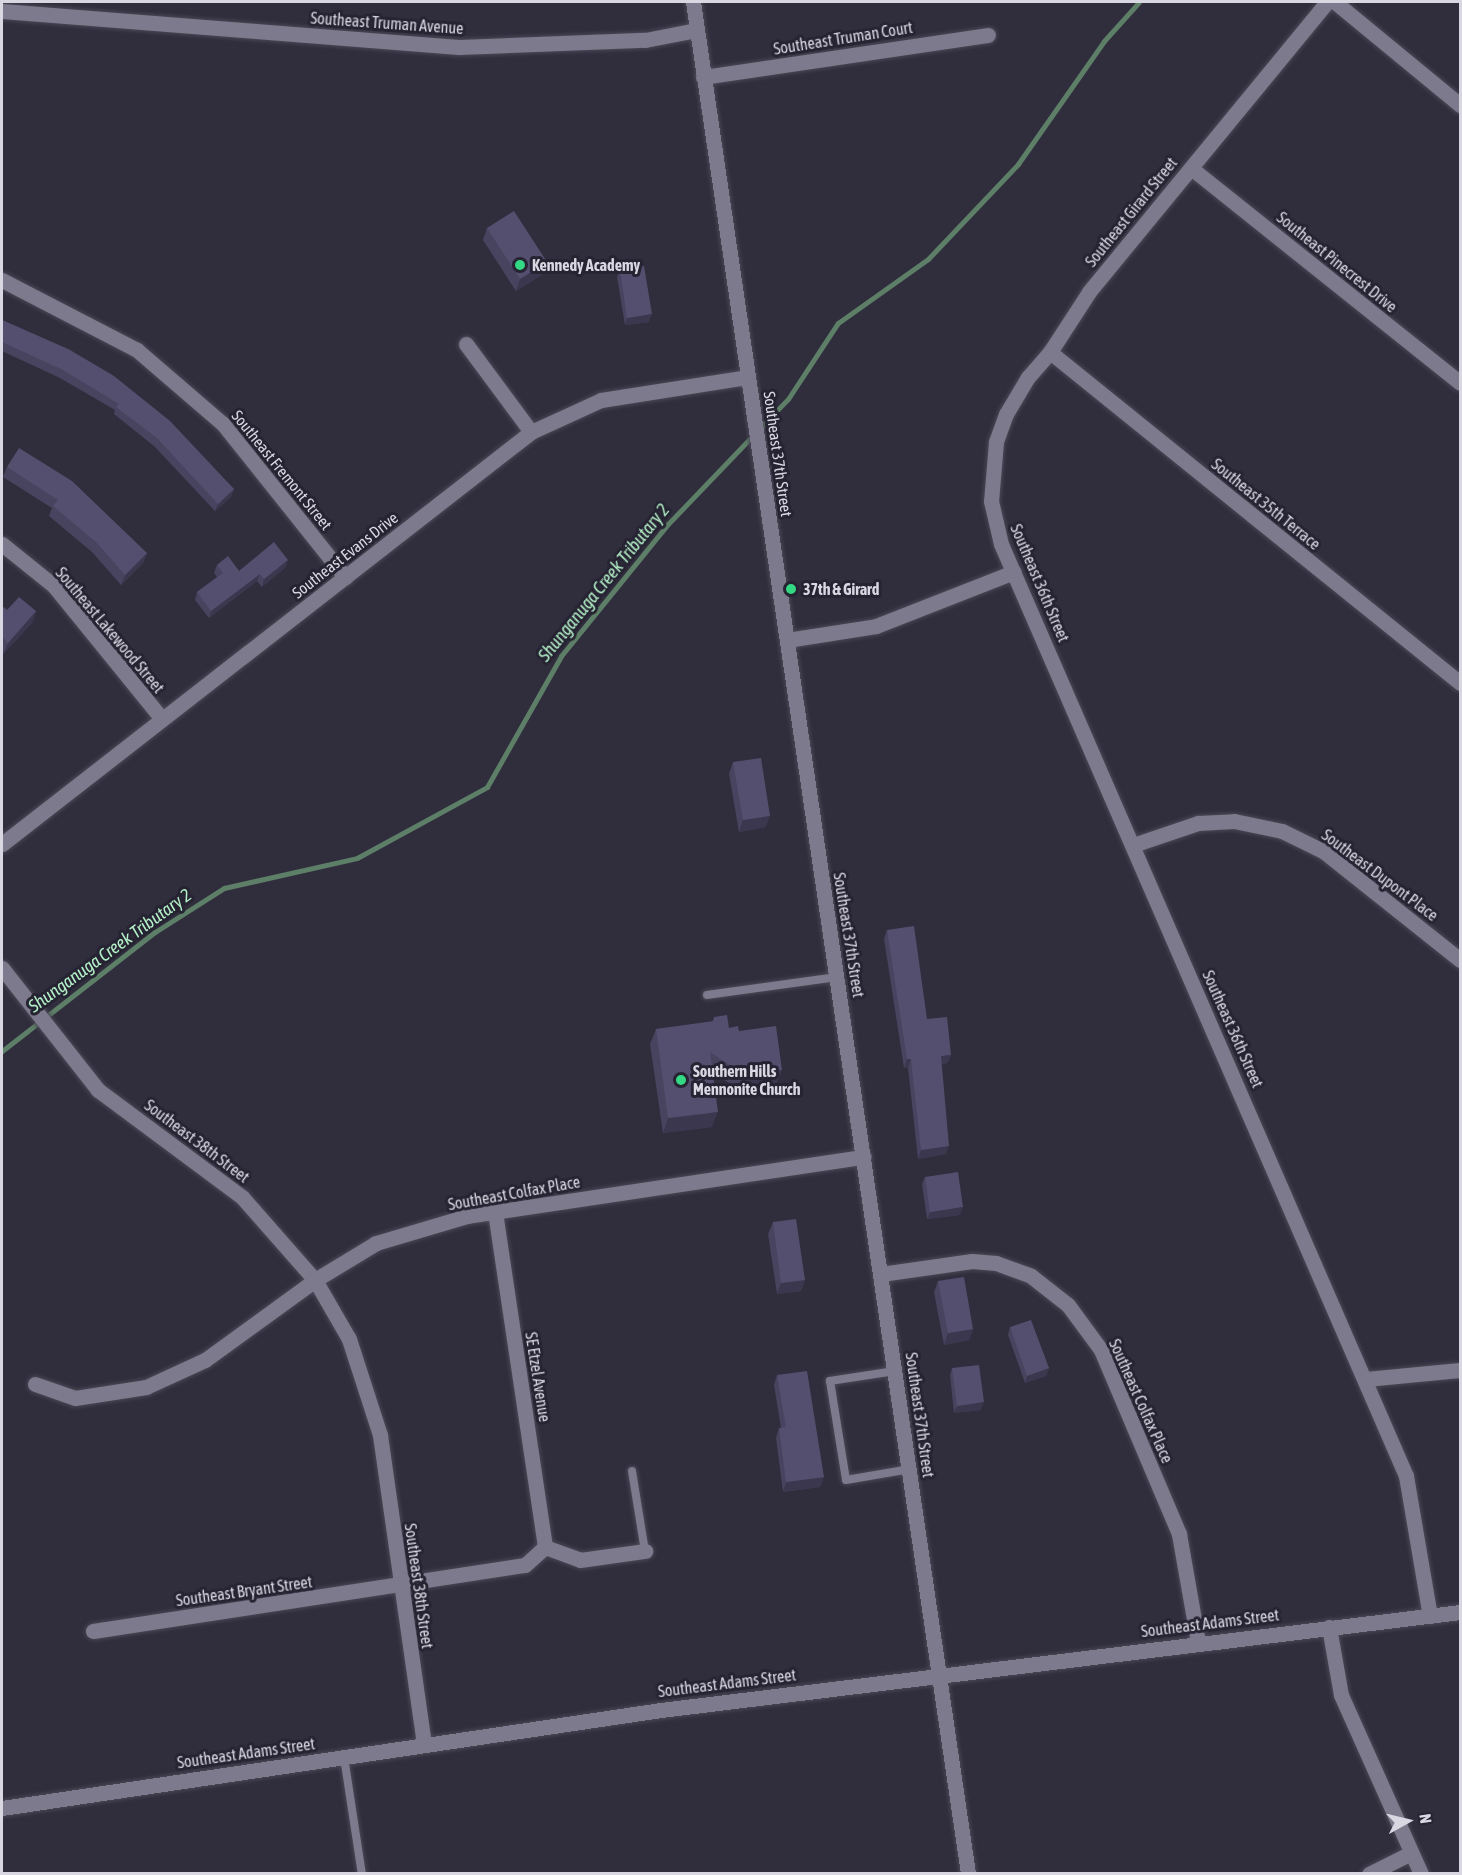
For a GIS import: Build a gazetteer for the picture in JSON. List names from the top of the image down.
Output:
{
  "streets": {
    "street": [
      "Southeast Truman Avenue",
      "Southeast Truman Court",
      "Southeast Girard Street",
      "Southeast Pinecrest Drive",
      "Southeast 37th Street",
      "Southeast Fremont Street",
      "Southeast 35th Terrace",
      "Southeast Evans Drive",
      "Southeast 36th Street",
      "Southeast Lakewood Street",
      "Southeast Dupont Place",
      "Southeast 38th Street",
      "Southeast Colfax Place",
      "SE Etzel Avenue",
      "Southeast Bryant Street",
      "Southeast Adams Street"
    ]
  },
  "crossings": [
    ["Southeast Truman Avenue", "Southeast 37th Street"],
    ["Southeast Truman Court", "Southeast 37th Street"],
    ["Southeast Girard Street", "Southeast Pinecrest Drive"],
    ["Southeast Girard Street", "Southeast 35th Terrace"],
    ["Southeast Girard Street", "Southeast 36th Street"],
    ["Southeast 37th Street", "Southeast Evans Drive"],
    ["Southeast 37th Street", "Southeast Colfax Place"],
    ["Southeast 37th Street", "Southeast Adams Street"],
    ["Southeast Fremont Street", "Southeast Evans Drive"],
    ["Southeast Evans Drive", "Southeast Lakewood Street"],
    ["Southeast 36th Street", "Southeast Dupont Place"],
    ["Southeast 36th Street", "Southeast Adams Street"],
    ["Southeast 38th Street", "Southeast Colfax Place"],
    ["Southeast 38th Street", "Southeast Bryant Street"],
    ["Southeast 38th Street", "Southeast Adams Street"],
    ["Southeast Colfax Place", "SE Etzel Avenue"],
    ["Southeast Colfax Place", "Southeast Adams Street"],
    ["SE Etzel Avenue", "Southeast Bryant Street"]
  ],
  "water": ["Shunganuga Creek Tributary 2"],
  "places": ["Kennedy Academy", "37th & Girard", "Southern Hills Mennonite Church"],
  "north": "right"
}
